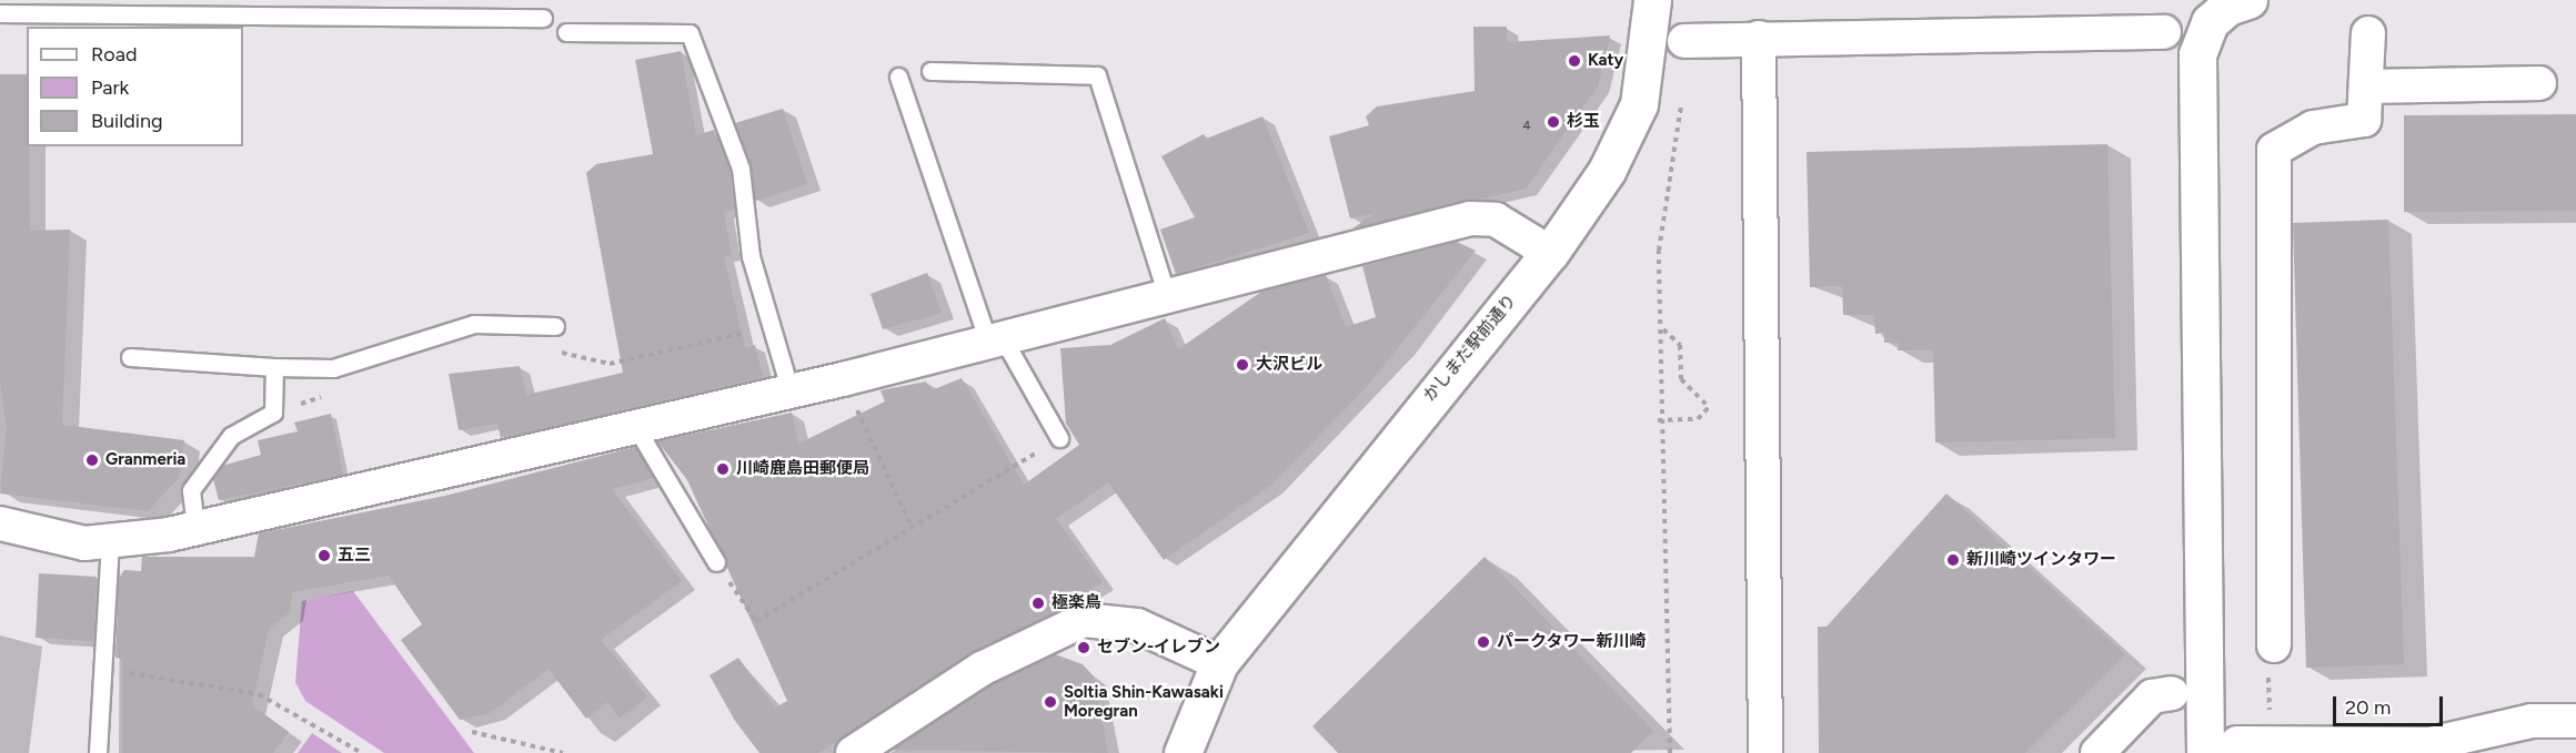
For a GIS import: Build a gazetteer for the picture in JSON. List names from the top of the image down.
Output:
{
  "streets": {
    "street": ["かしまだ駅前通り"]
  },
  "places": [
    "Katy",
    "杉玉",
    "大沢ビル",
    "Granmeria",
    "川崎鹿島田郵便局",
    "五三",
    "新川崎ツインタワー",
    "極楽鳥",
    "パークタワー新川崎",
    "セブン-イレブン",
    "Soltia Shin-Kawasaki Moregran"
  ],
  "house_numbers": ["4"],
  "legend": ["Road", "Park", "Building"],
  "scale_bar": "20 m"
}
